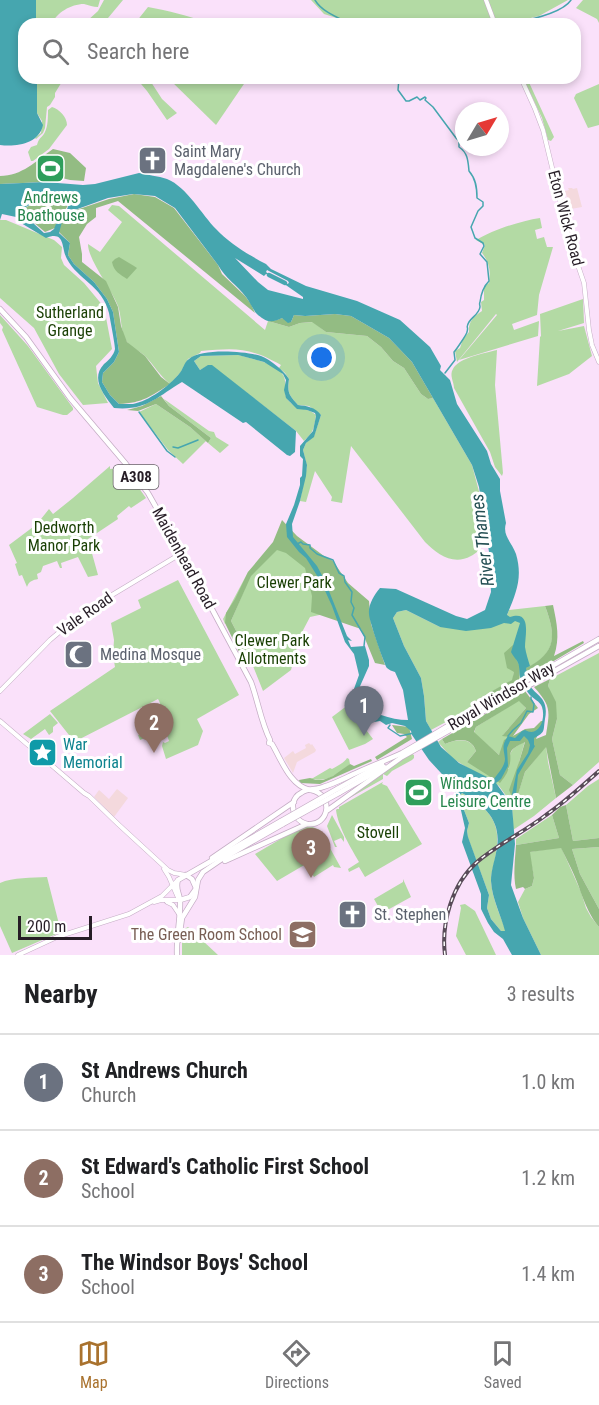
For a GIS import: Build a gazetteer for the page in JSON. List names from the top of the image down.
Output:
{
  "streets": {
    "main road": [
      "Eton Wick Road",
      "A308",
      "Maidenhead Road",
      "Vale Road",
      "Royal Windsor Way"
    ]
  },
  "crossings": [
    ["A308", "Maidenhead Road"],
    ["Maidenhead Road", "Vale Road"]
  ],
  "water": ["River Thames"],
  "parks": [
    "Sutherland Grange",
    "Dedworth Manor Park",
    "Clewer Park",
    "Clewer Park Allotments",
    "Stovell"
  ],
  "places": {
    "church": ["Saint Mary Magdalene's Church", "St. Stephen"],
    "sports": ["Andrews Boathouse", "Windsor Leisure Centre"],
    "mosque": ["Medina Mosque"],
    "place": ["War Memorial"],
    "school or university": ["The Green Room School"]
  },
  "scale_bar": "200 m",
  "north": "top right",
  "page": {
    "search": "Search here",
    "pins": ["1", "2", "3"],
    "scale": "200 m",
    "heading": ["Nearby", "3 results"],
    "list": [
      {
        "mark": "1",
        "name": "St Andrews Church",
        "note": "Church",
        "value": "1.0 km"
      },
      {
        "mark": "2",
        "name": "St Edward's Catholic First School",
        "note": "School",
        "value": "1.2 km"
      },
      {
        "mark": "3",
        "name": "The Windsor Boys' School",
        "note": "School",
        "value": "1.4 km"
      }
    ],
    "nav": ["Map", "Directions", "Saved"]
  }
}
